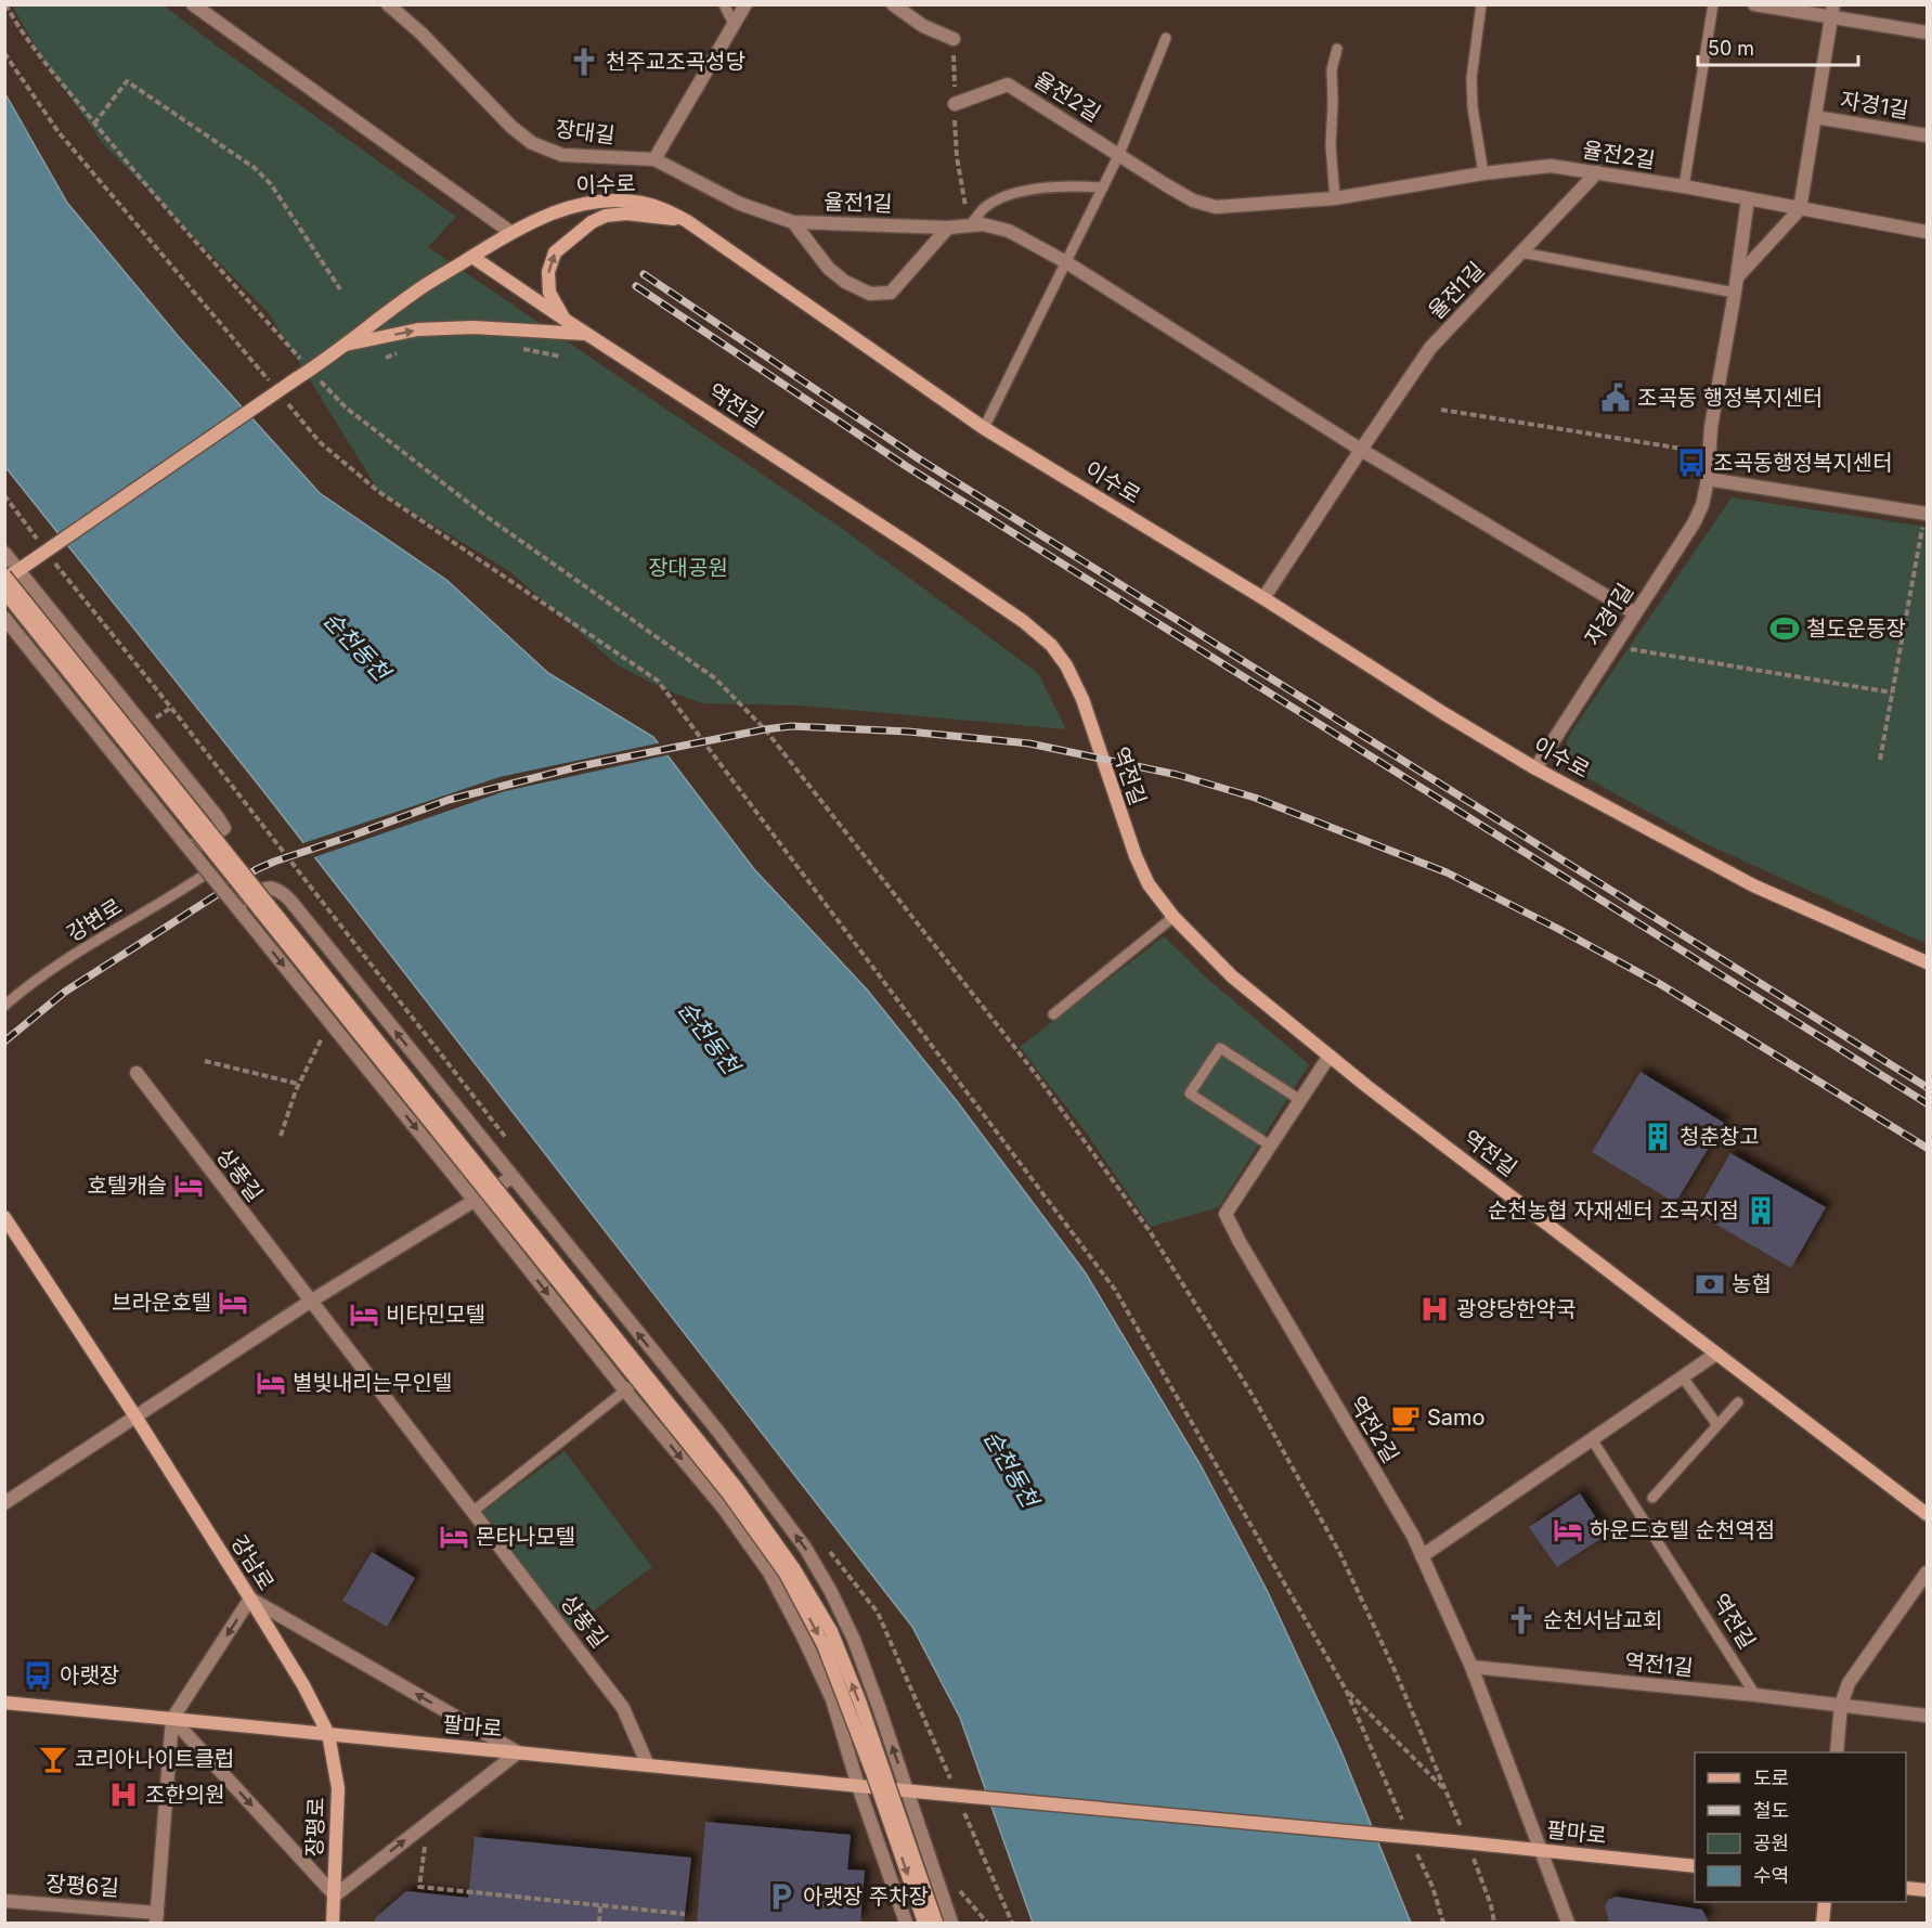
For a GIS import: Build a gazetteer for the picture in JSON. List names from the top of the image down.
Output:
{
  "streets": {
    "main road": [
      "이수로",
      "역전길",
      "강남로",
      "팔마로",
      "장평로"
    ],
    "street": [
      "율전2길",
      "자경1길",
      "장대길",
      "율전1길",
      "상풍길",
      "역전2길",
      "역전1길",
      "장평6길"
    ],
    "lane": ["강변로"]
  },
  "crossings": [
    ["율전2길", "자경1길"],
    ["율전2길", "율전1길"],
    ["자경1길", "이수로"],
    ["자경1길", "율전1길"],
    ["장대길", "율전1길"],
    ["이수로", "역전길"],
    ["역전길", "역전2길"],
    ["역전길", "역전1길"],
    ["상풍길", "팔마로"],
    ["역전2길", "역전1길"],
    ["역전2길", "팔마로"],
    ["강남로", "팔마로"],
    ["강남로", "장평로"],
    ["팔마로", "장평로"]
  ],
  "water": ["순천동천"],
  "parks": ["장대공원"],
  "places": {
    "church": ["천주교조곡성당", "순천서남교회"],
    "public building": ["조곡동 행정복지센터"],
    "bus stop": ["조곡동행정복지센터", "아랫장"],
    "sports": ["철도운동장"],
    "building": ["청춘창고", "순천농협 자재센터 조곡지점"],
    "hotel": [
      "호텔캐슬",
      "브라운호텔",
      "비타민모텔",
      "별빛내리는무인텔",
      "하운드호텔 순천역점",
      "몬타나모텔"
    ],
    "bank": ["농협"],
    "hospital": ["광양당한약국", "조한의원"],
    "cafe": ["Samo"],
    "bar": ["코리아나이트클럽"],
    "parking": ["아랫장 주차장"]
  },
  "legend": [
    "도로",
    "철도",
    "공원",
    "수역"
  ],
  "scale_bar": "50 m"
}
